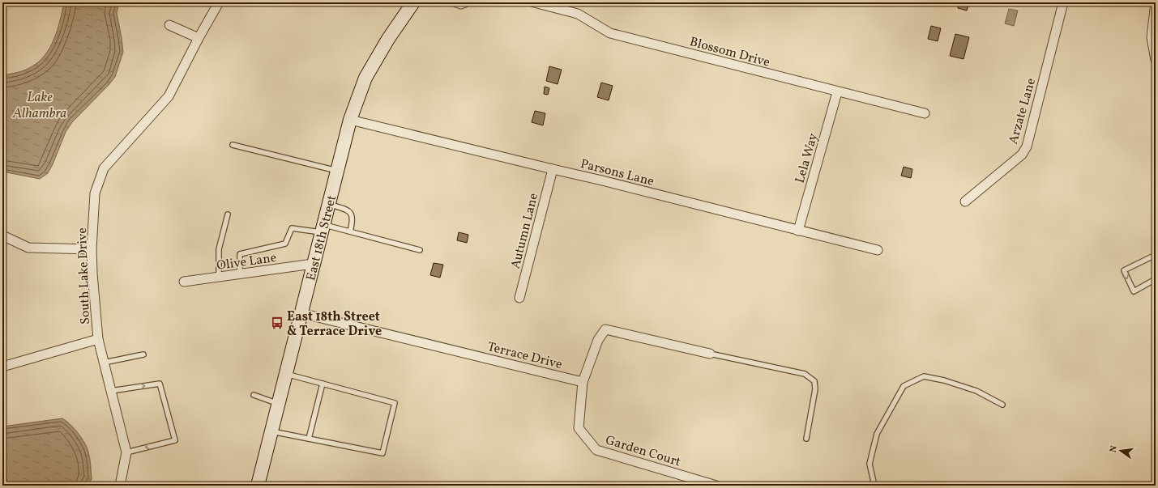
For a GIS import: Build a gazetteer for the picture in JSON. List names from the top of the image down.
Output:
{
  "streets": {
    "main road": ["East 18th Street"],
    "street": [
      "Blossom Drive",
      "Arzate Lane",
      "Lela Way",
      "Parsons Lane",
      "Autumn Lane",
      "Olive Lane",
      "South Lake Drive",
      "Terrace Drive",
      "Garden Court"
    ]
  },
  "crossings": [
    ["Blossom Drive", "Lela Way"],
    ["Lela Way", "Parsons Lane"],
    ["Parsons Lane", "Autumn Lane"],
    ["Parsons Lane", "East 18th Street"],
    ["East 18th Street", "Olive Lane"],
    ["East 18th Street", "Terrace Drive"],
    ["Terrace Drive", "Garden Court"]
  ],
  "water": ["Lake Alhambra"],
  "places": {
    "bus stop": ["East 18th Street & Terrace Drive"]
  },
  "north": "left"
}
